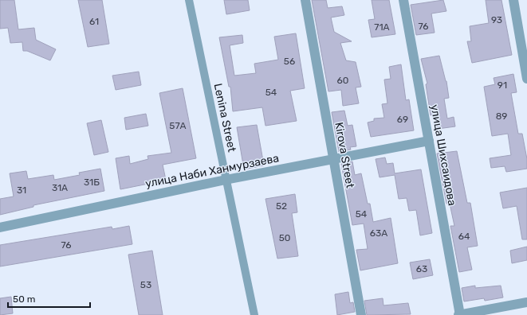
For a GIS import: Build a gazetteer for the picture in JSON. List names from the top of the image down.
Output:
{
  "streets": {
    "street": [
      "Lenina Street",
      "Kirova Street",
      "улица Шихсаидова",
      "улица Наби Ханмурзаева"
    ]
  },
  "crossings": [
    ["Lenina Street", "улица Наби Ханмурзаева"],
    ["Kirova Street", "улица Наби Ханмурзаева"],
    ["улица Шихсаидова", "улица Наби Ханмурзаева"]
  ],
  "house_numbers": [
    "93",
    "61",
    "76",
    "71А",
    "56",
    "60",
    "91",
    "54",
    "89",
    "69",
    "57А",
    "31Б",
    "31А",
    "31",
    "52",
    "54",
    "63А",
    "64",
    "50",
    "76",
    "63",
    "53"
  ],
  "scale_bar": "50 m"
}
